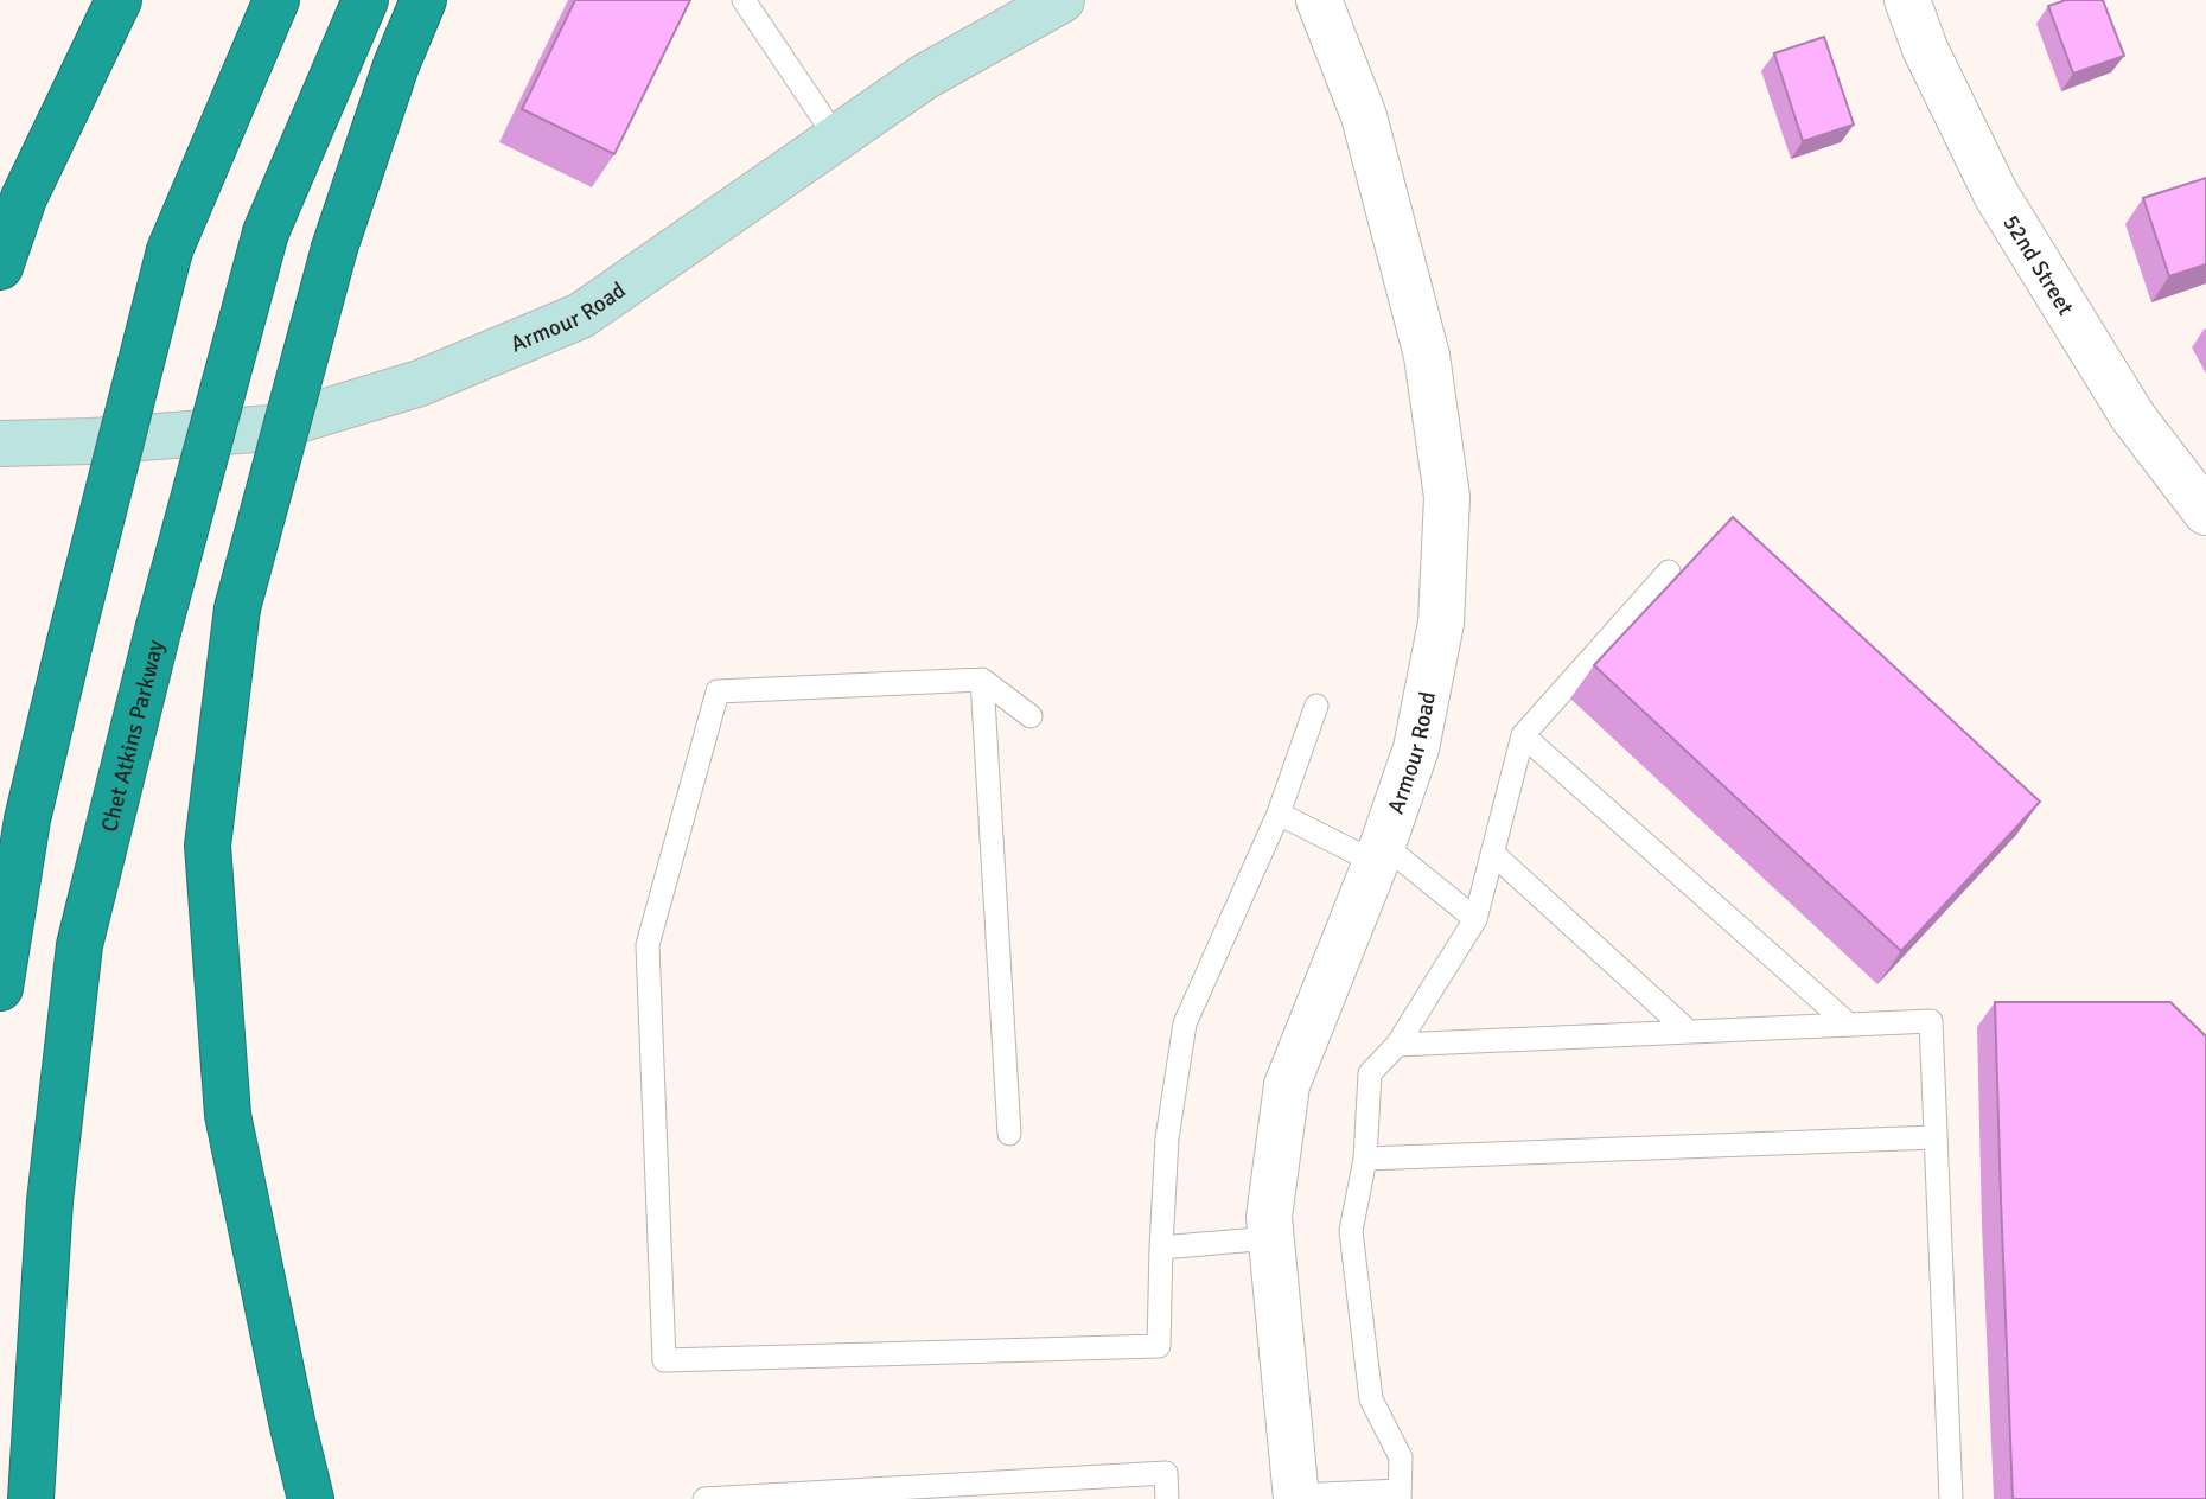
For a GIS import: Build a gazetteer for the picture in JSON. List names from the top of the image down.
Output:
{
  "streets": {
    "highway": ["Chet Atkins Parkway"],
    "street": ["52nd Street", "Armour Road"]
  }
}
